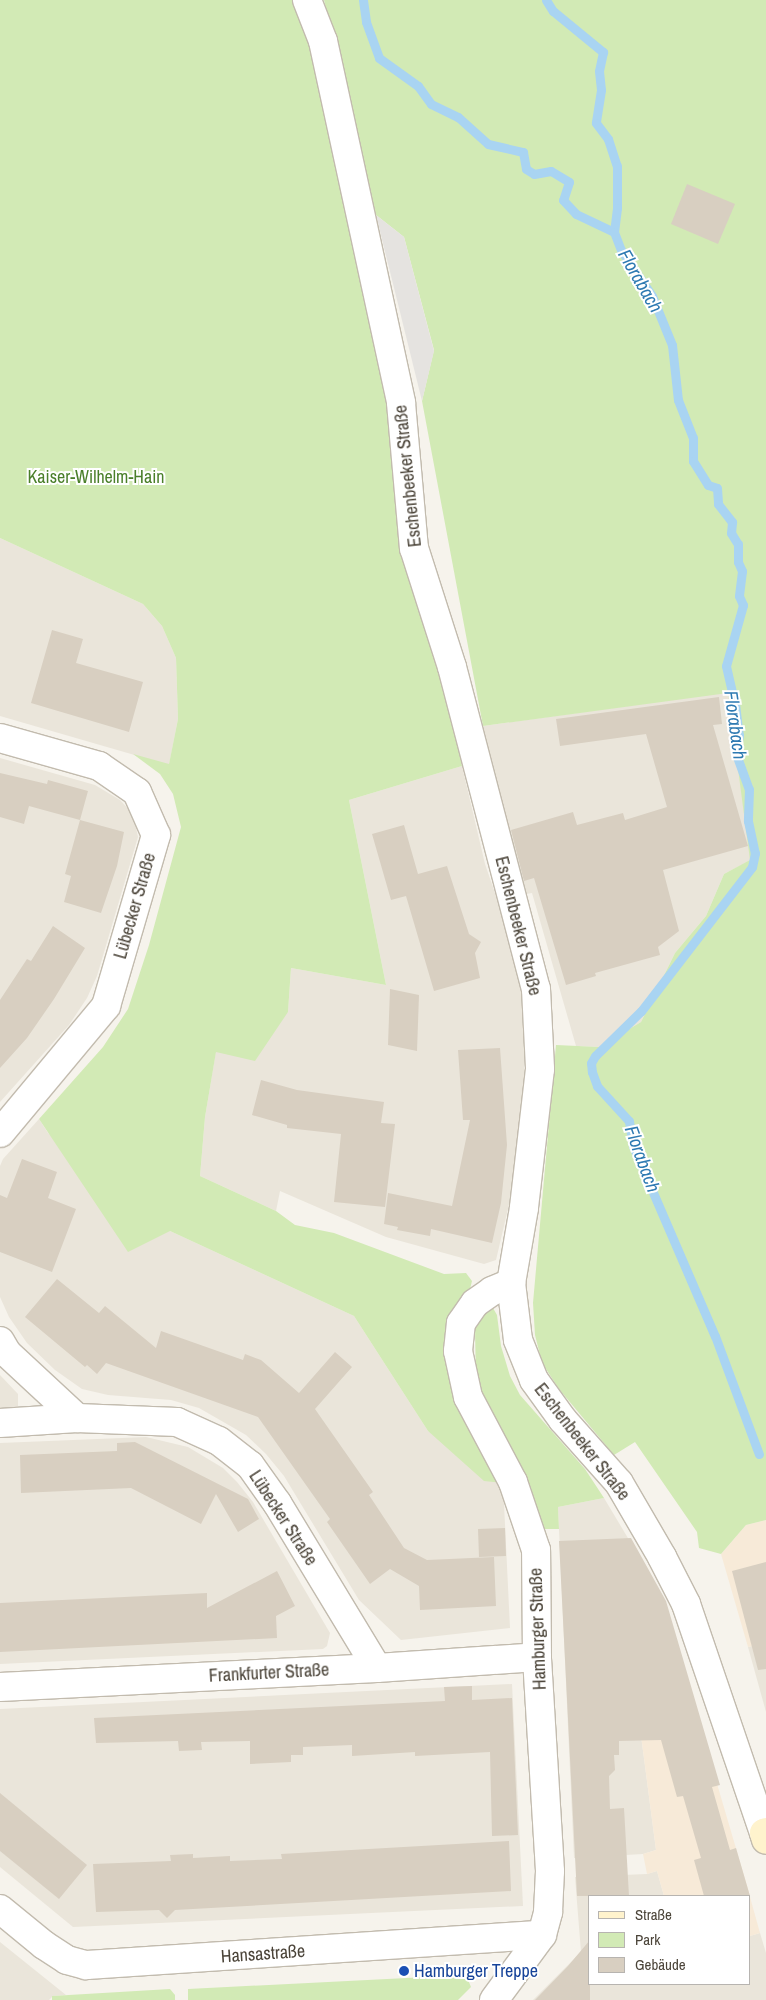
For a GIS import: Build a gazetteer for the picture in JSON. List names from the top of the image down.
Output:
{
  "streets": {
    "street": [
      "Eschenbeeker Straße",
      "Lübecker Straße",
      "Hamburger Straße",
      "Frankfurter Straße",
      "Hansastraße"
    ]
  },
  "crossings": [
    ["Eschenbeeker Straße", "Hamburger Straße"],
    ["Lübecker Straße", "Frankfurter Straße"],
    ["Hamburger Straße", "Frankfurter Straße"],
    ["Hamburger Straße", "Hansastraße"]
  ],
  "water": ["Florabach"],
  "parks": ["Kaiser-Wilhelm-Hain"],
  "places": ["Hamburger Treppe"],
  "legend": ["Straße", "Park", "Gebäude"]
}
